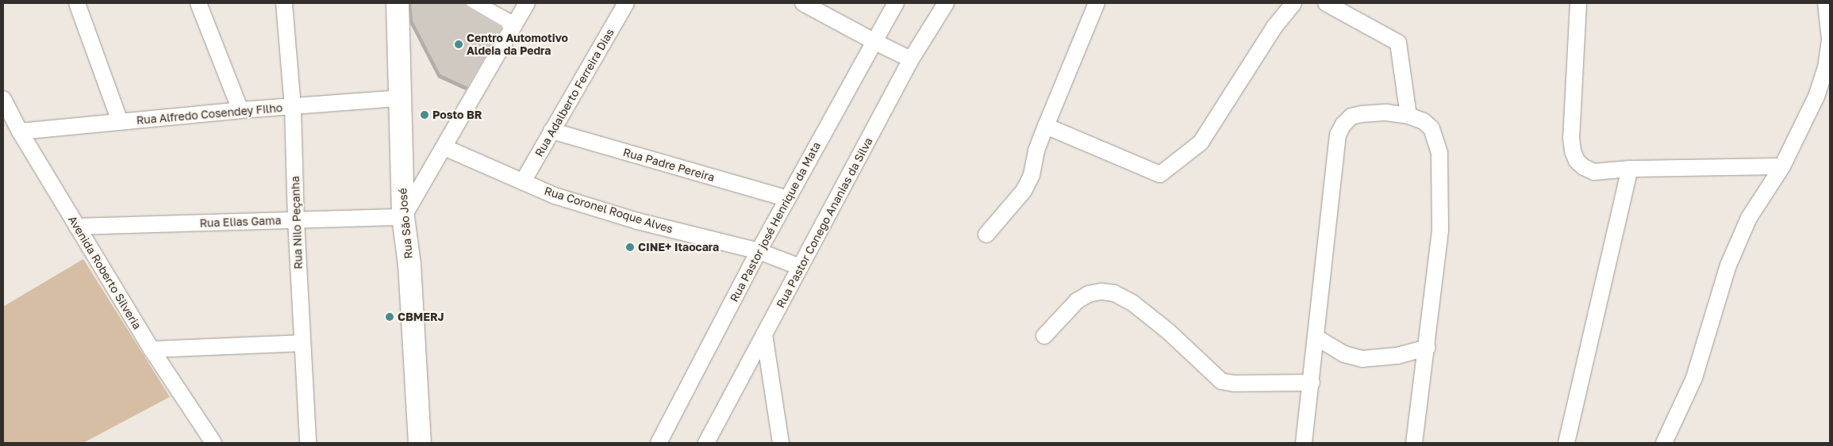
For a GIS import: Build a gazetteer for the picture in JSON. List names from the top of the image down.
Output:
{
  "streets": {
    "main road": ["Rua São José"],
    "street": [
      "Rua Adalberto Ferreira Dias",
      "Rua Alfredo Cosendey Filho",
      "Rua Padre Pereira",
      "Rua Coronel Roque Alves",
      "Rua Elias Gama",
      "Rua Pastor josé Henrique da Mata",
      "Rua Nilo Peçanha",
      "Rua Pastor Conego Ananias da Silva",
      "Avenida Roberto Silveria"
    ]
  },
  "crossings": [
    ["Rua Adalberto Ferreira Dias", "Rua Padre Pereira"],
    ["Rua Adalberto Ferreira Dias", "Rua Coronel Roque Alves"],
    ["Rua Alfredo Cosendey Filho", "Rua Nilo Peçanha"],
    ["Rua Alfredo Cosendey Filho", "Rua São José"],
    ["Rua Alfredo Cosendey Filho", "Avenida Roberto Silveria"],
    ["Rua Padre Pereira", "Rua Pastor josé Henrique da Mata"],
    ["Rua Coronel Roque Alves", "Rua Pastor josé Henrique da Mata"],
    ["Rua Coronel Roque Alves", "Rua Pastor Conego Ananias da Silva"],
    ["Rua Elias Gama", "Rua Nilo Peçanha"],
    ["Rua Elias Gama", "Rua São José"],
    ["Rua Elias Gama", "Avenida Roberto Silveria"]
  ],
  "places": [
    "Centro Automotivo Aldeia da Pedra",
    "Posto BR",
    "CINE+ Itaocara",
    "CBMERJ"
  ]
}
